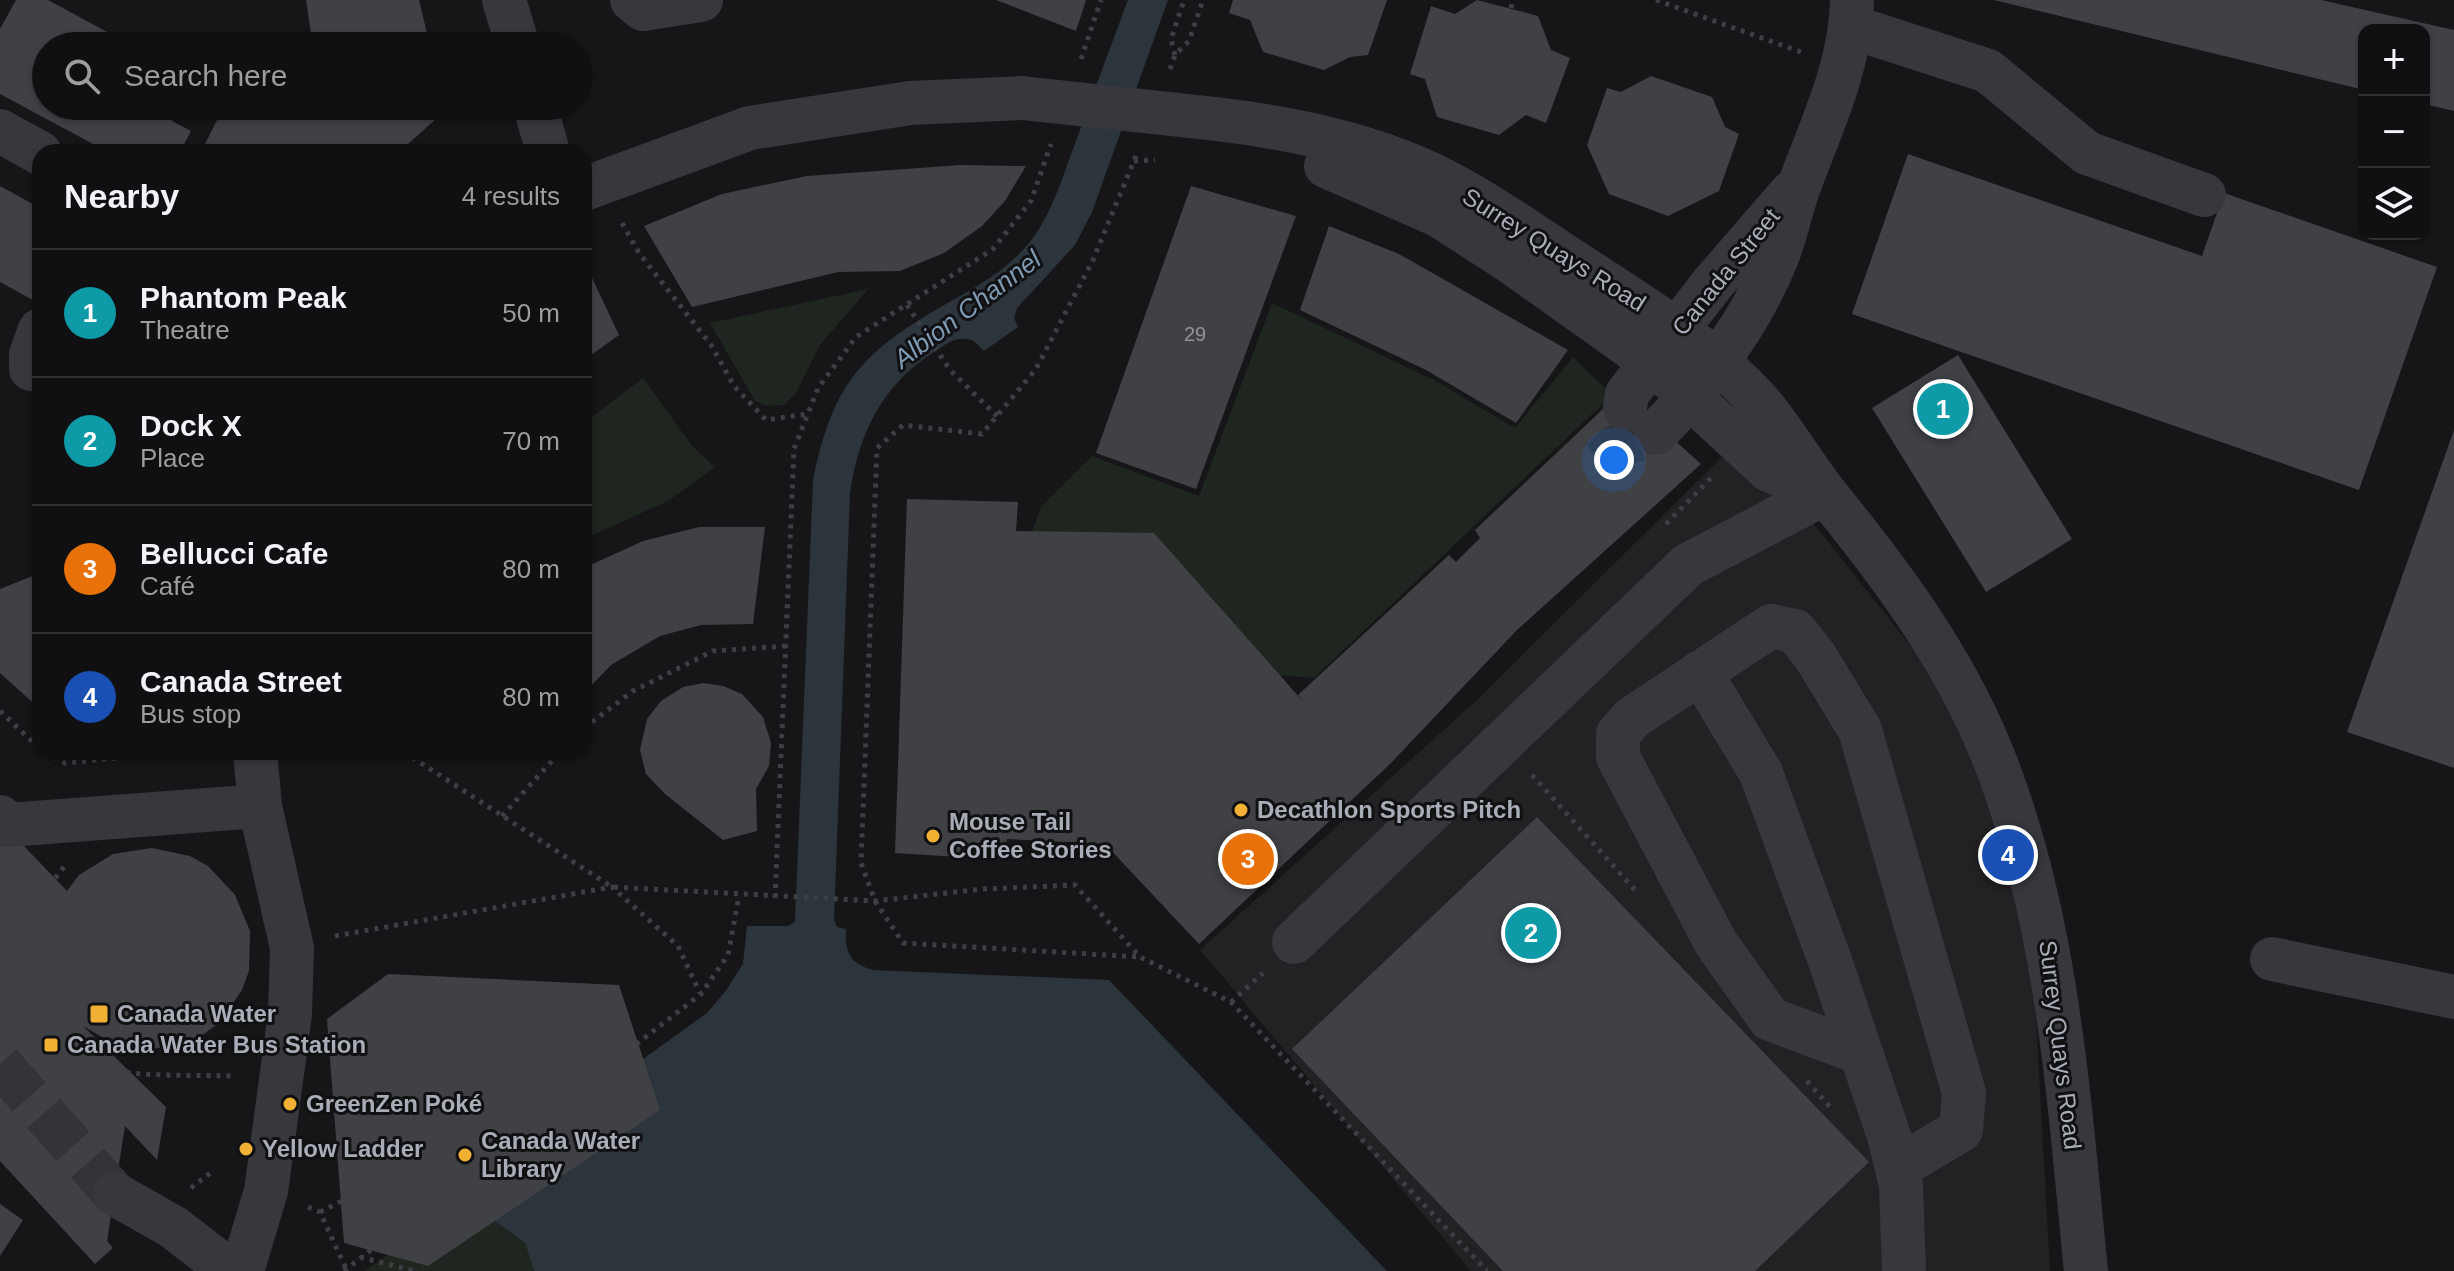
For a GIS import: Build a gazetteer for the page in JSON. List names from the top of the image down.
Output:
{
  "streets": {
    "street": ["Surrey Quays Road", "Canada Street"]
  },
  "crossings": [
    ["Surrey Quays Road", "Canada Street"]
  ],
  "water": ["Albion Channel"],
  "places": {
    "other": [
      "Decathlon Sports Pitch",
      "Mouse Tail Coffee Stories",
      "GreenZen Poké",
      "Yellow Ladder",
      "Canada Water Library"
    ],
    "transit": ["Canada Water", "Canada Water Bus Station"]
  },
  "house_numbers": ["29"],
  "page": {
    "map_buttons": ["+", "−"],
    "search": "Search here",
    "heading": ["Nearby", "4 results"],
    "list": [
      {
        "mark": "1",
        "name": "Phantom Peak",
        "note": "Theatre",
        "value": "50 m"
      },
      {
        "mark": "2",
        "name": "Dock X",
        "note": "Place",
        "value": "70 m"
      },
      {
        "mark": "3",
        "name": "Bellucci Cafe",
        "note": "Café",
        "value": "80 m"
      },
      {
        "mark": "4",
        "name": "Canada Street",
        "note": "Bus stop",
        "value": "80 m"
      }
    ],
    "pins": [
      "1",
      "4",
      "3",
      "2"
    ]
  }
}
